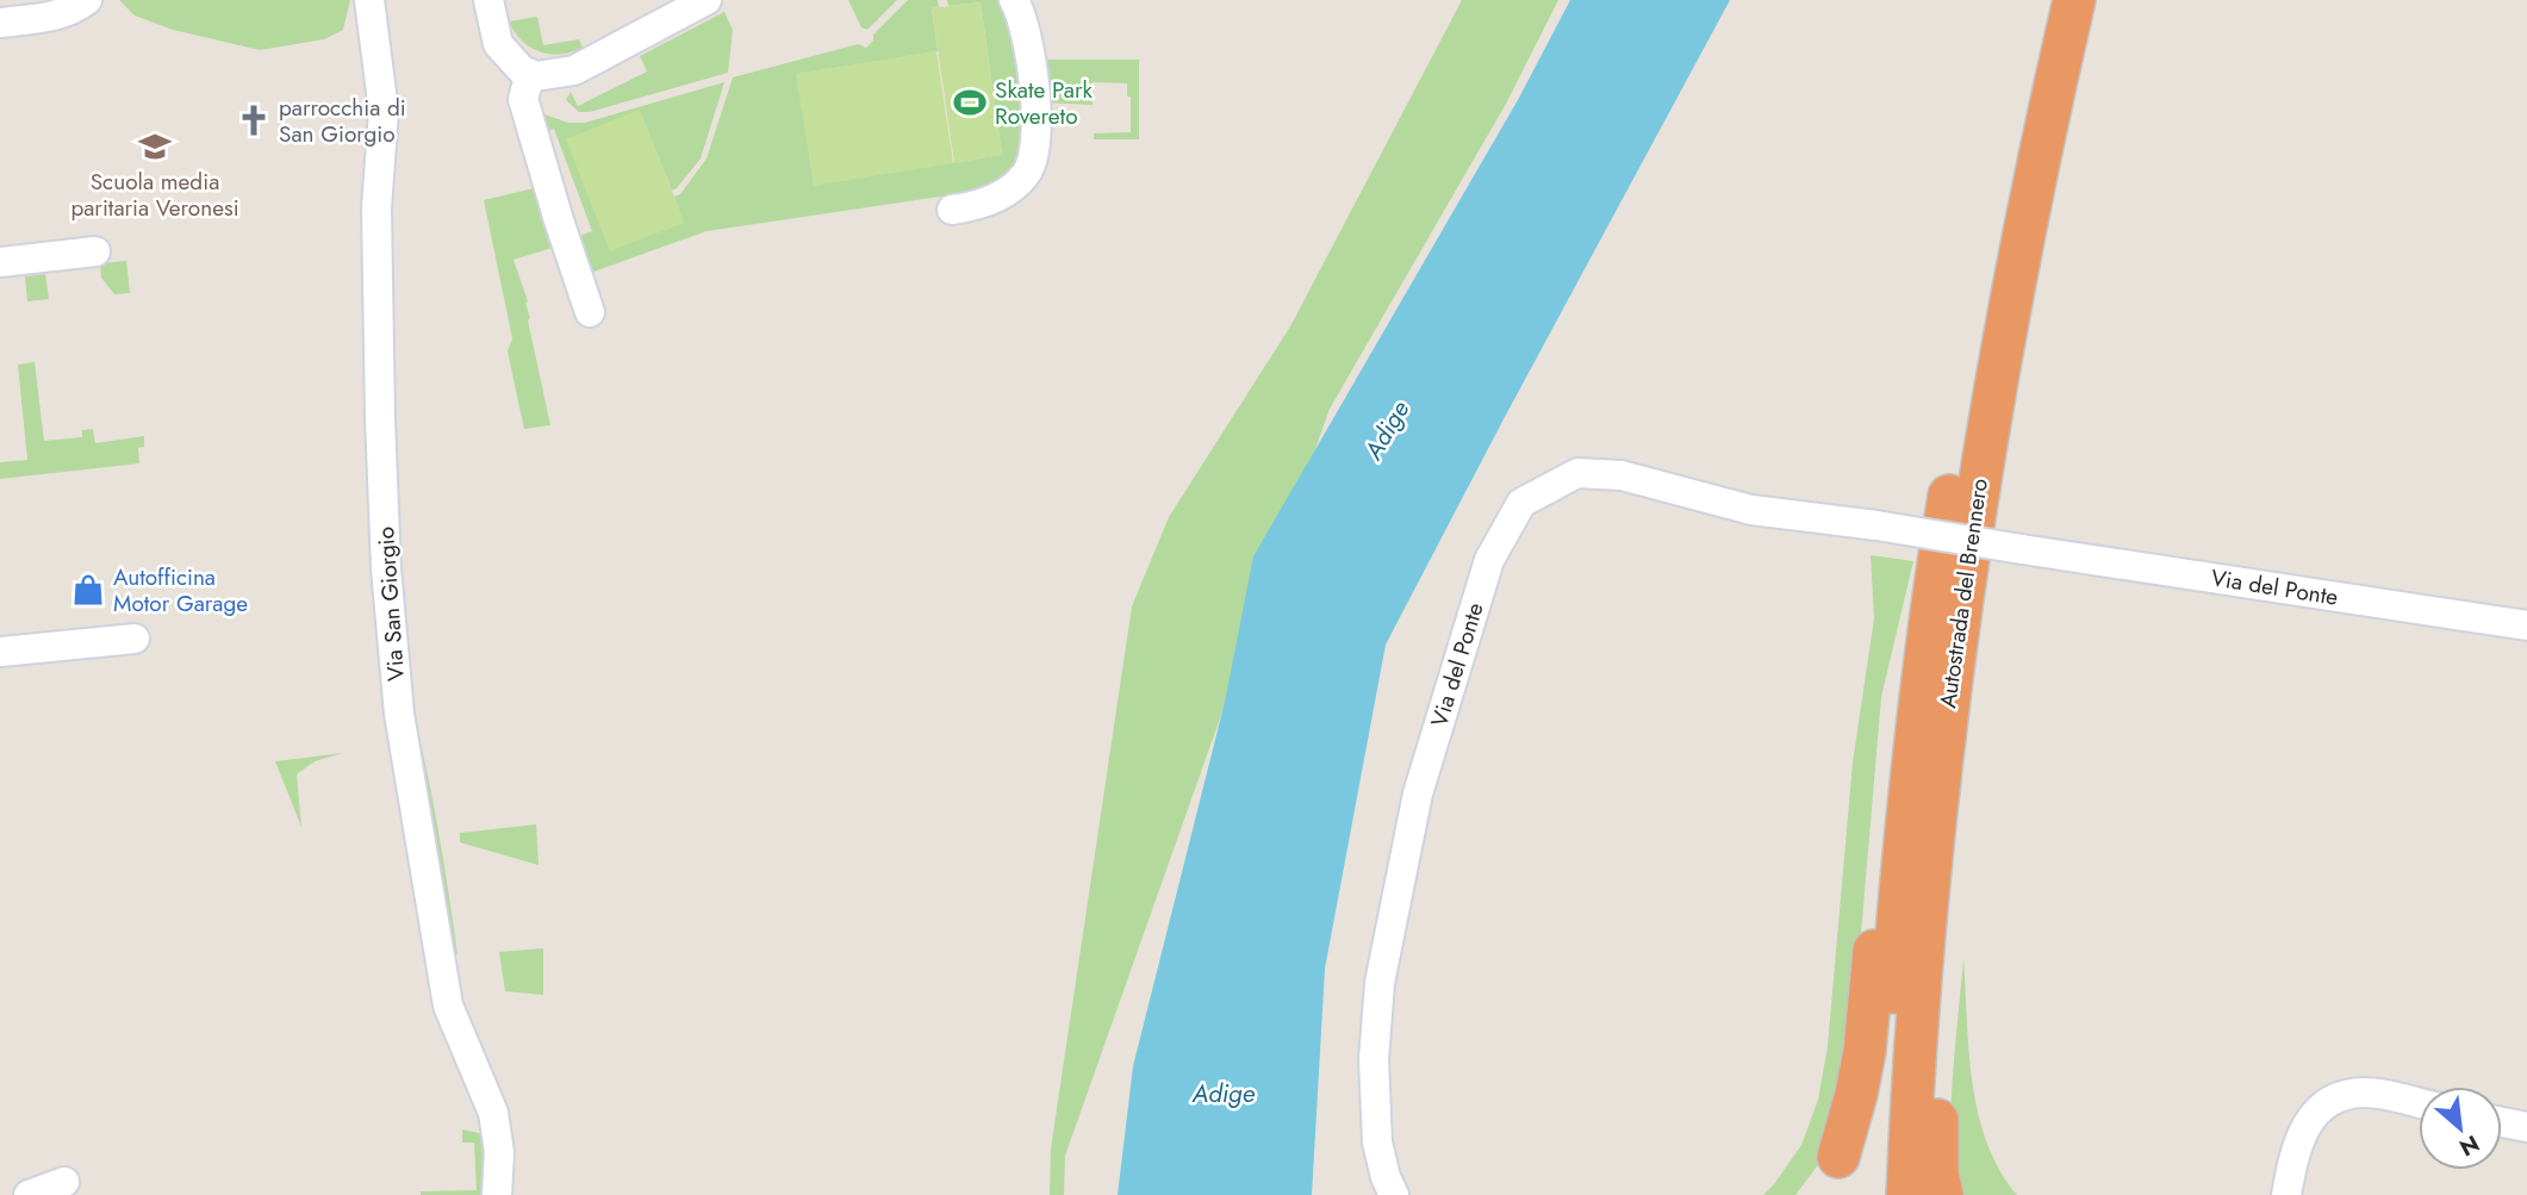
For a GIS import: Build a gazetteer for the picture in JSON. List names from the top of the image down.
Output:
{
  "streets": {
    "highway": ["Autostrada del Brennero"],
    "street": ["Via del Ponte", "Via San Giorgio"]
  },
  "water": ["Adige"],
  "places": {
    "sports": ["Skate Park Rovereto"],
    "church": ["parrocchia di San Giorgio"],
    "school or university": ["Scuola media paritaria Veronesi"],
    "shop": ["Autofficina Motor Garage"]
  },
  "north": "bottom right"
}
